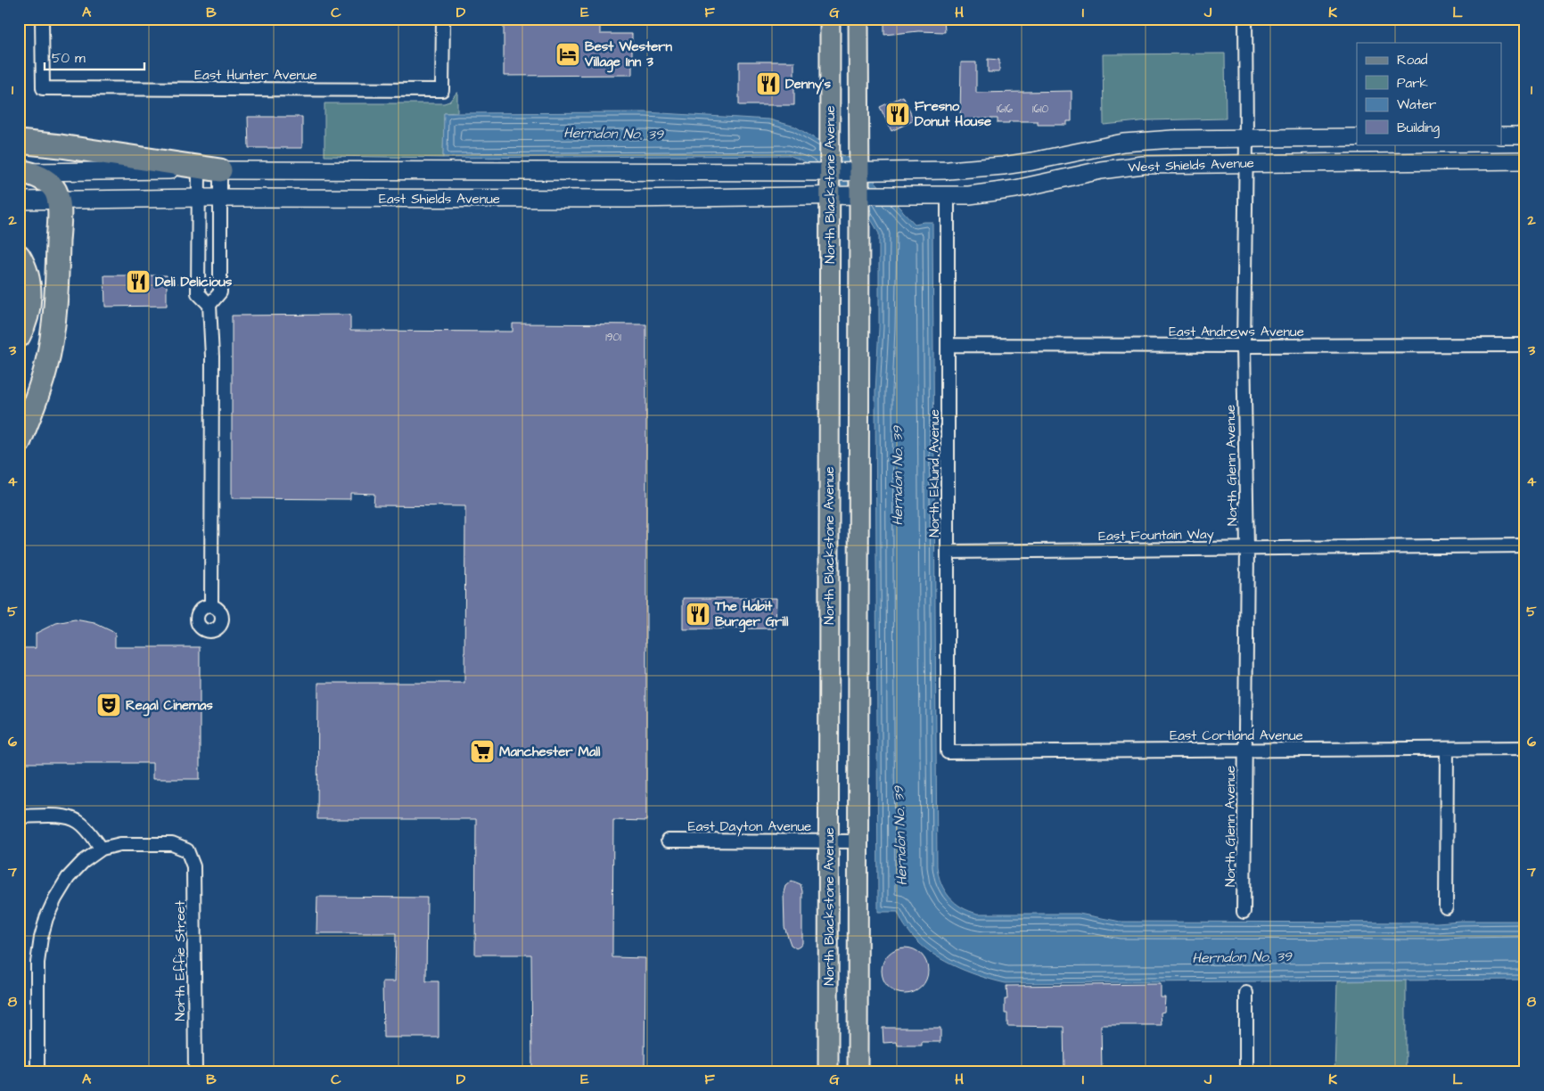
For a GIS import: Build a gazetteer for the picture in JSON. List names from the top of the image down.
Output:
{
  "streets": {
    "main road": ["West Shields Avenue", "North Blackstone Avenue", "East Shields Avenue"],
    "street": [
      "East Hunter Avenue",
      "East Andrews Avenue",
      "North Glenn Avenue",
      "North Eklund Avenue",
      "East Fountain Way",
      "East Cortland Avenue",
      "East Dayton Avenue",
      "North Effie Street"
    ]
  },
  "crossings": [
    ["West Shields Avenue", "East Shields Avenue"],
    ["West Shields Avenue", "North Glenn Avenue"],
    ["West Shields Avenue", "North Eklund Avenue"],
    ["North Blackstone Avenue", "East Shields Avenue"],
    ["North Blackstone Avenue", "East Dayton Avenue"],
    ["East Andrews Avenue", "North Glenn Avenue"],
    ["East Andrews Avenue", "North Eklund Avenue"],
    ["North Glenn Avenue", "East Fountain Way"],
    ["North Glenn Avenue", "East Cortland Avenue"],
    ["North Eklund Avenue", "East Fountain Way"],
    ["North Eklund Avenue", "East Cortland Avenue"]
  ],
  "water": ["Herndon No. 39"],
  "places": {
    "hotel": ["Best Western Village Inn 3"],
    "restaurant": [
      "Denny's",
      "Fresno Donut House",
      "Deli Delicious",
      "The Habit Burger Grill"
    ],
    "theatre": ["Regal Cinemas"],
    "supermarket": ["Manchester Mall"]
  },
  "house_numbers": ["1616", "1610", "1901"],
  "legend": [
    "Road",
    "Park",
    "Water",
    "Building"
  ],
  "scale_bar": "50 m",
  "grid": {
    "columns": [
      "A",
      "B",
      "C",
      "D",
      "E",
      "F",
      "G",
      "H",
      "I",
      "J",
      "K",
      "L"
    ],
    "rows": [
      "1",
      "2",
      "3",
      "4",
      "5",
      "6",
      "7",
      "8"
    ]
  }
}
